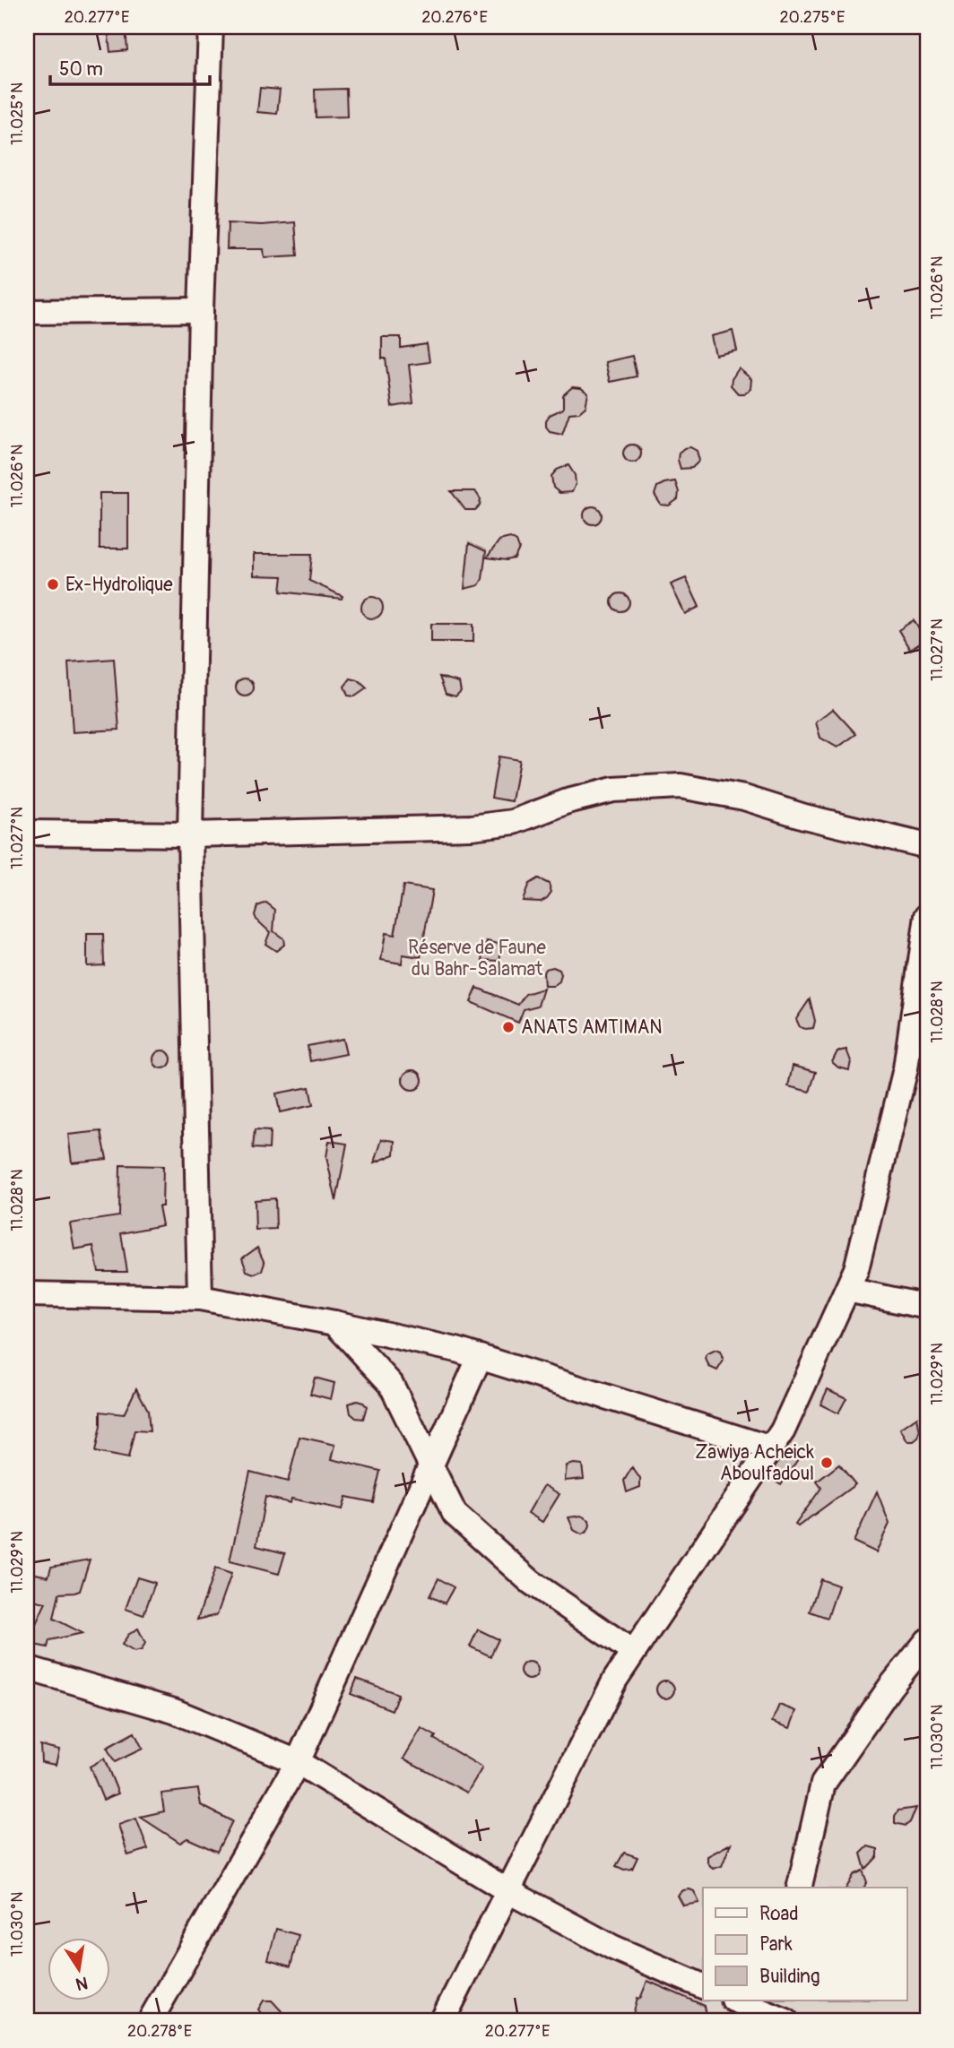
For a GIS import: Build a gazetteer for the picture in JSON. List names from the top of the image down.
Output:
{
  "parks": ["Réserve de Faune du Bahr-Salamat"],
  "places": ["Ex-Hydrolique", "ANATS AMTIMAN", "Zawiya Acheick Aboulfadoul"],
  "legend": ["Road", "Park", "Building"],
  "scale_bar": "50 m",
  "north": "bottom",
  "coordinates": [
    "20.277°E",
    "20.276°E",
    "20.275°E",
    "11.025°N",
    "11.026°N",
    "11.027°N",
    "11.028°N",
    "11.029°N",
    "11.030°N",
    "20.278°E"
  ]
}
